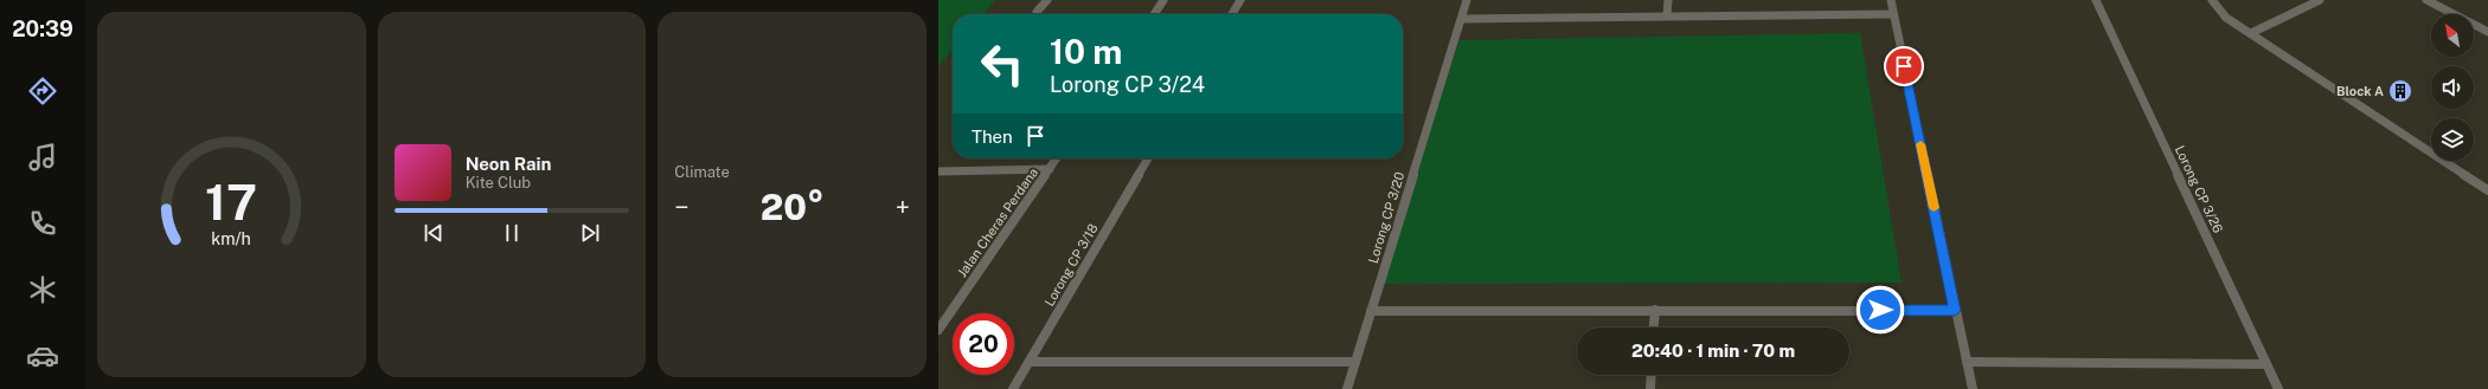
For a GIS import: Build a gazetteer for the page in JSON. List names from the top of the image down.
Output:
{
  "streets": {
    "street": [
      "Lorong CP 3/26",
      "Lorong CP 3/20",
      "Jalan Cheras Perdana",
      "Lorong CP 3/18"
    ]
  },
  "places": {
    "building": ["Block A"]
  },
  "north": "top left",
  "page": {
    "tabs": "20:39",
    "tile": "Climate",
    "turn": ["10 m", "Lorong CP 3/24"],
    "then": "Then",
    "song": ["Neon Rain", "Kite Club"],
    "heat": ["−", "20°", "+"],
    "limit": "20",
    "trip": "20:40 · 1 min · 70 m",
    "gauge": ["17", "km/h"]
  }
}
